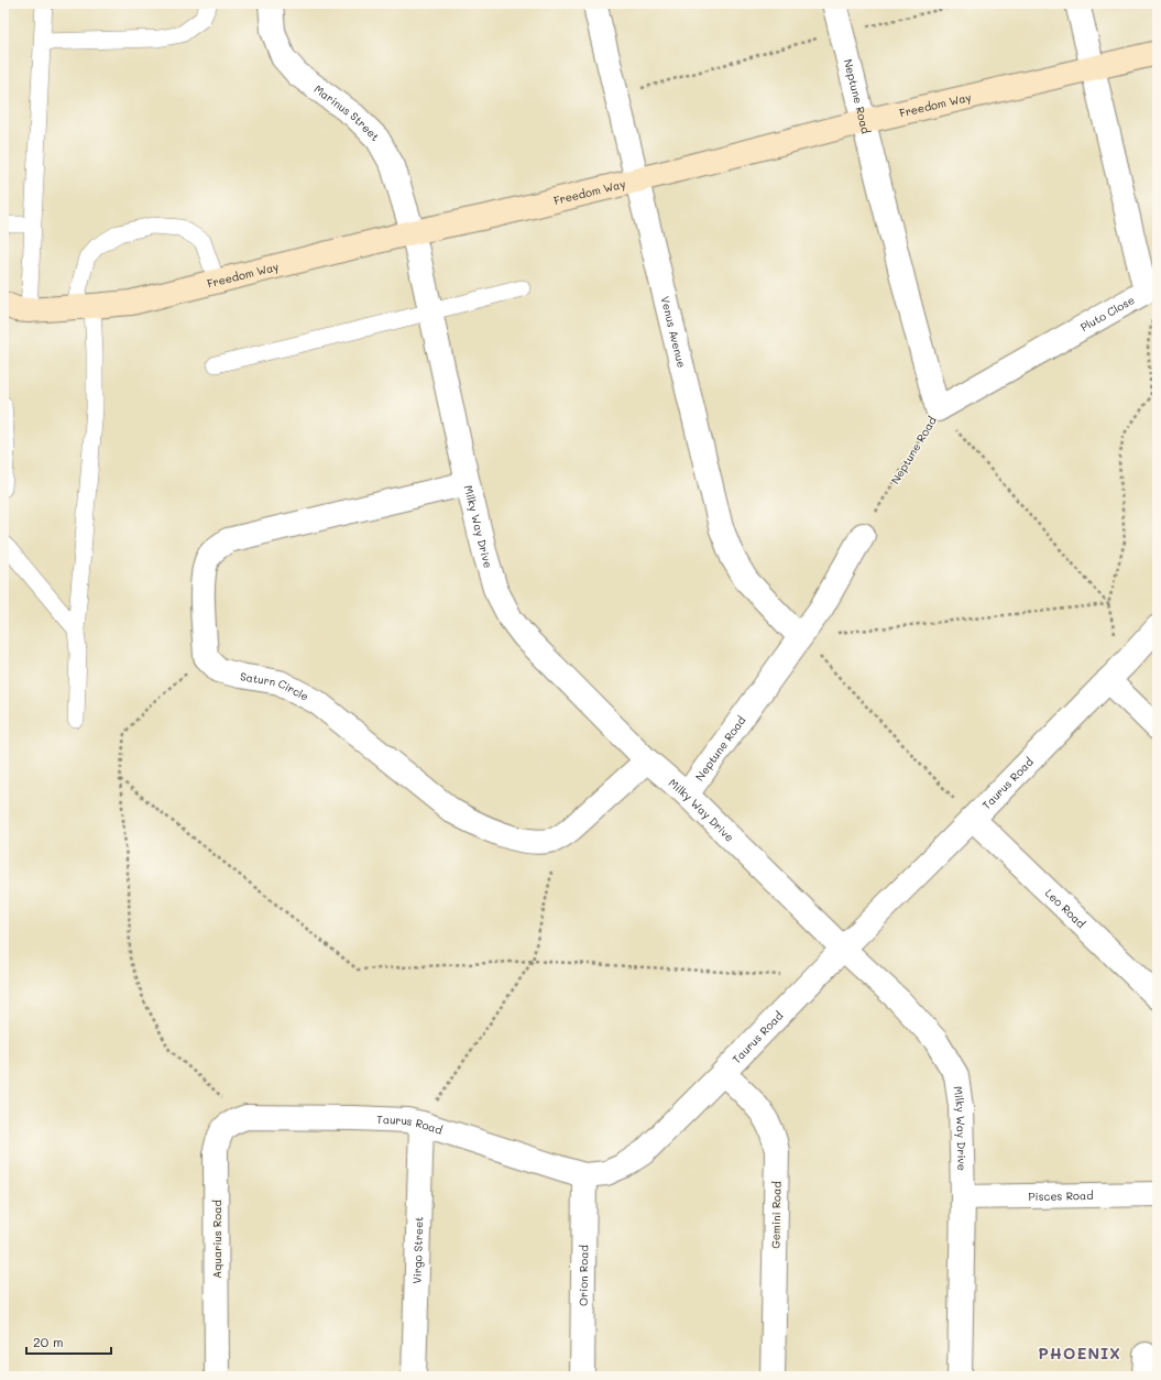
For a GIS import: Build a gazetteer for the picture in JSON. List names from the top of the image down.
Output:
{
  "streets": {
    "street": [
      "Neptune Road",
      "Freedom Way",
      "Marinus Street",
      "Pluto Close",
      "Venus Avenue",
      "Milky Way Drive",
      "Saturn Circle",
      "Taurus Road",
      "Leo Road",
      "Pisces Road",
      "Gemini Road",
      "Aquarius Road",
      "Virgo Street",
      "Orion Road"
    ]
  },
  "crossings": [
    ["Neptune Road", "Freedom Way"],
    ["Neptune Road", "Pluto Close"],
    ["Neptune Road", "Venus Avenue"],
    ["Neptune Road", "Milky Way Drive"],
    ["Freedom Way", "Marinus Street"],
    ["Freedom Way", "Pluto Close"],
    ["Freedom Way", "Venus Avenue"],
    ["Freedom Way", "Milky Way Drive"],
    ["Marinus Street", "Milky Way Drive"],
    ["Milky Way Drive", "Saturn Circle"],
    ["Milky Way Drive", "Taurus Road"],
    ["Milky Way Drive", "Pisces Road"],
    ["Taurus Road", "Leo Road"],
    ["Taurus Road", "Gemini Road"],
    ["Taurus Road", "Aquarius Road"],
    ["Taurus Road", "Virgo Street"],
    ["Taurus Road", "Orion Road"]
  ],
  "districts": ["PHOENIX"],
  "scale_bar": "20 m"
}
